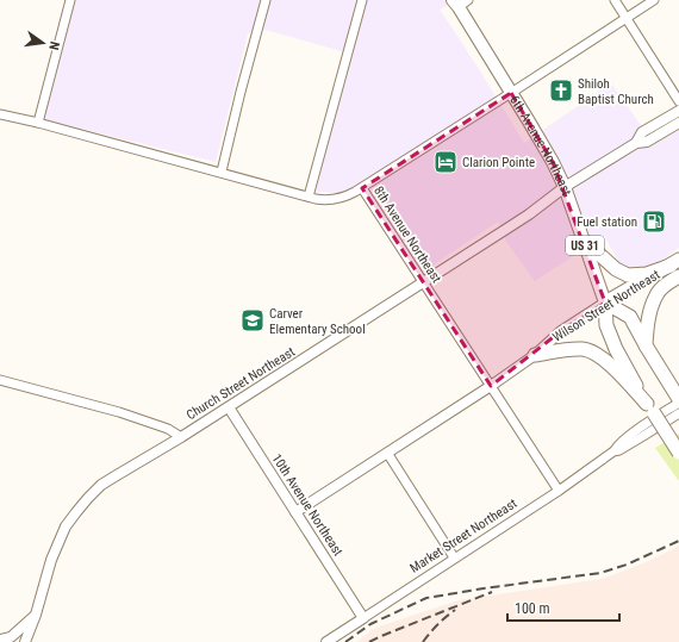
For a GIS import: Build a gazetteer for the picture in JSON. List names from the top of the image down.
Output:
{
  "streets": {
    "highway": ["6th Avenue Northeast", "US 31", "Wilson Street Northeast"],
    "street": [
      "8th Avenue Northeast",
      "Church Street Northeast",
      "10th Avenue Northeast",
      "Market Street Northeast"
    ]
  },
  "crossings": [
    ["6th Avenue Northeast", "US 31"],
    ["6th Avenue Northeast", "Wilson Street Northeast"],
    ["6th Avenue Northeast", "Church Street Northeast"],
    ["8th Avenue Northeast", "Wilson Street Northeast"],
    ["8th Avenue Northeast", "Church Street Northeast"],
    ["8th Avenue Northeast", "Market Street Northeast"],
    ["Wilson Street Northeast", "10th Avenue Northeast"],
    ["Church Street Northeast", "10th Avenue Northeast"],
    ["10th Avenue Northeast", "Market Street Northeast"]
  ],
  "places": {
    "church": ["Shiloh Baptist Church"],
    "hotel": ["Clarion Pointe"],
    "fuel station": ["Fuel station"],
    "school or university": ["Carver Elementary School"]
  },
  "scale_bar": "100 m",
  "north": "right"
}
